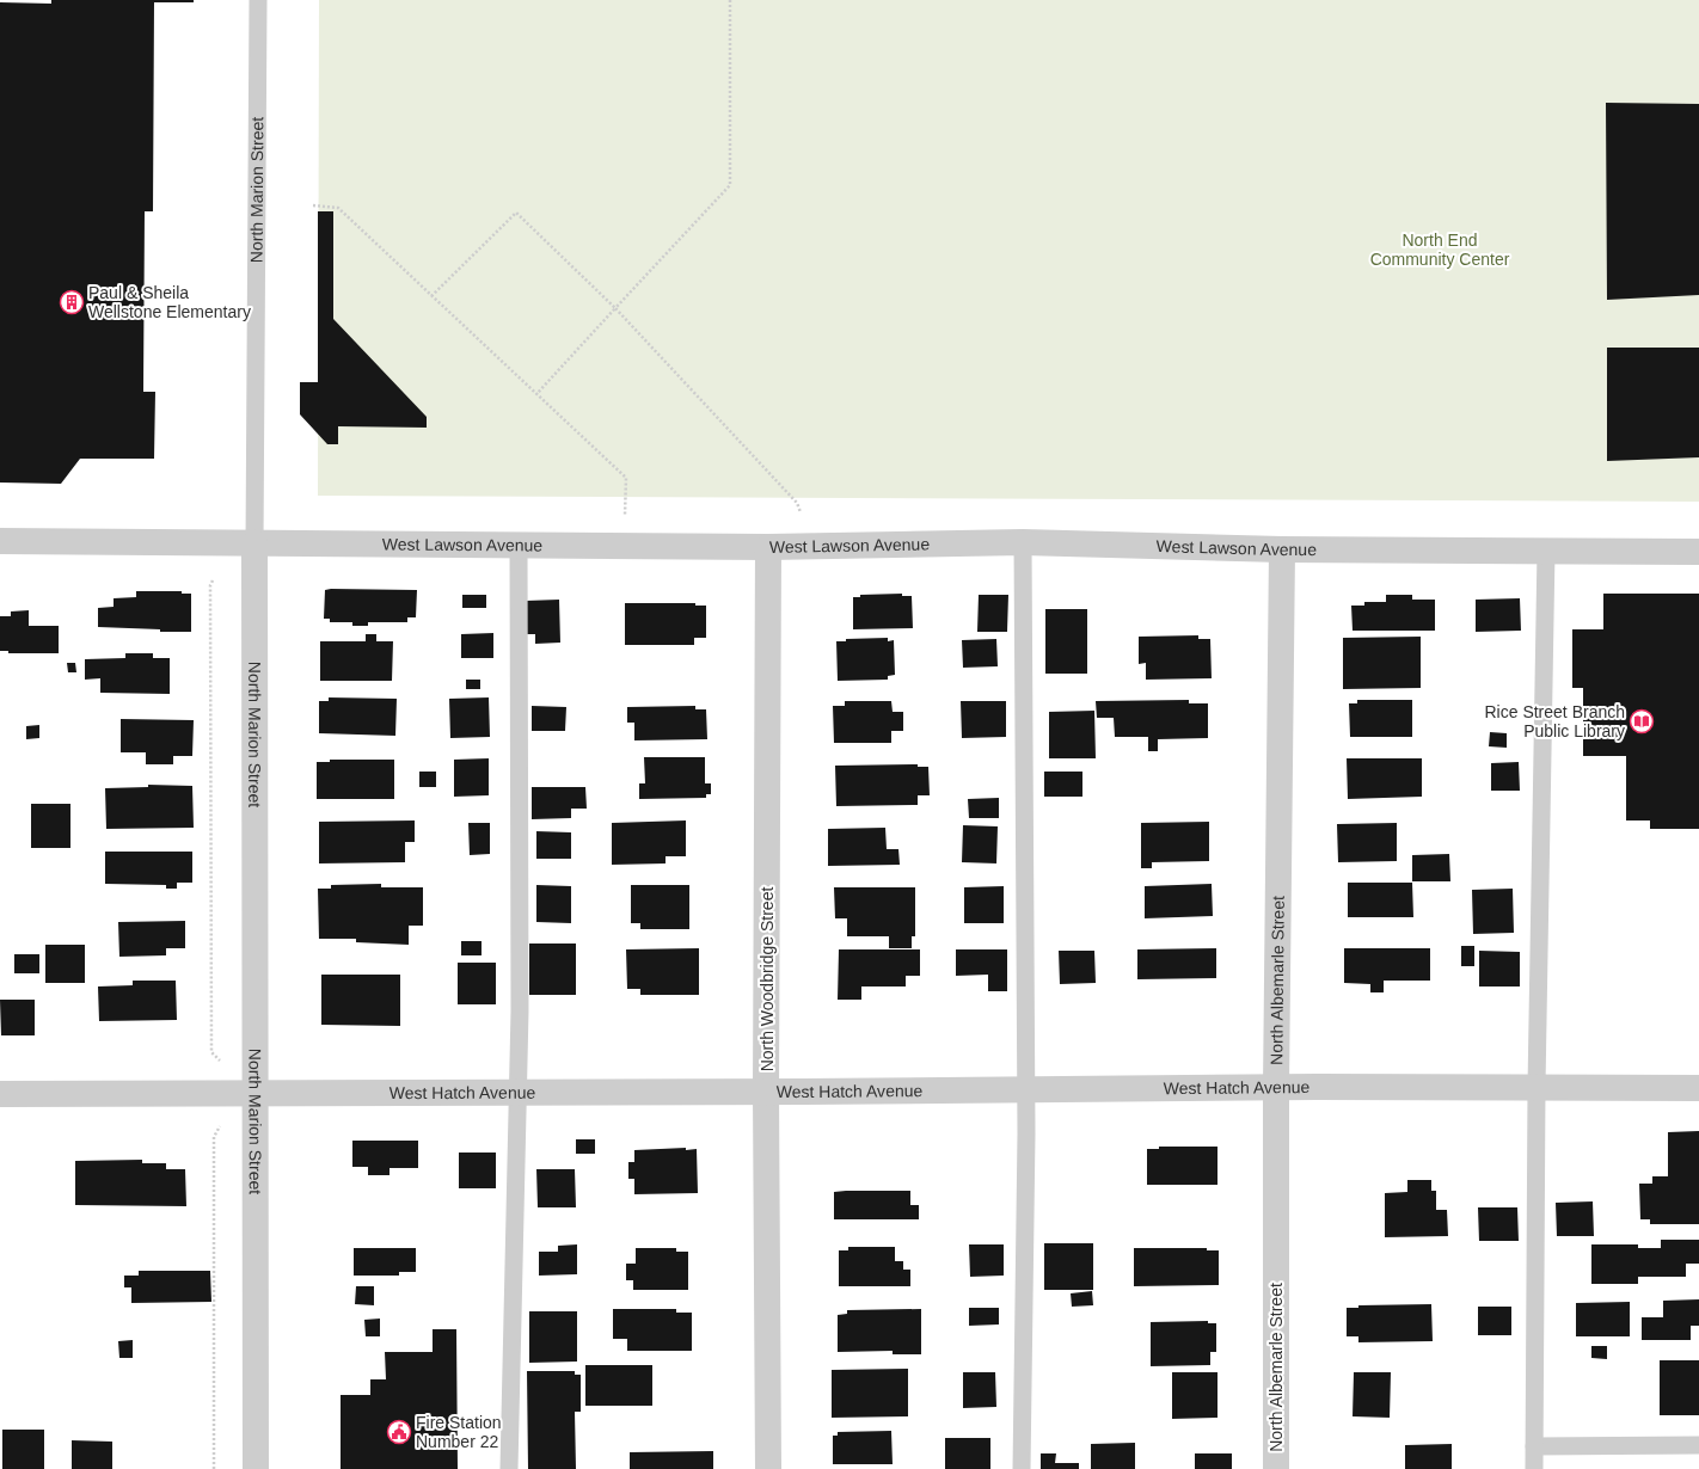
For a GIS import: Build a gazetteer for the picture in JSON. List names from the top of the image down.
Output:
{
  "streets": {
    "street": [
      "North Marion Street",
      "West Lawson Avenue",
      "North Woodbridge Street",
      "North Albemarle Street",
      "West Hatch Avenue"
    ]
  },
  "crossings": [
    ["North Marion Street", "West Lawson Avenue"],
    ["North Marion Street", "West Hatch Avenue"],
    ["West Lawson Avenue", "North Woodbridge Street"],
    ["West Lawson Avenue", "North Albemarle Street"],
    ["North Woodbridge Street", "West Hatch Avenue"],
    ["North Albemarle Street", "West Hatch Avenue"]
  ],
  "parks": ["North End Community Center"],
  "places": {
    "building": ["Paul & Sheila Wellstone Elementary"],
    "library": ["Rice Street Branch Public Library"],
    "public building": ["Fire Station Number 22"]
  }
}
